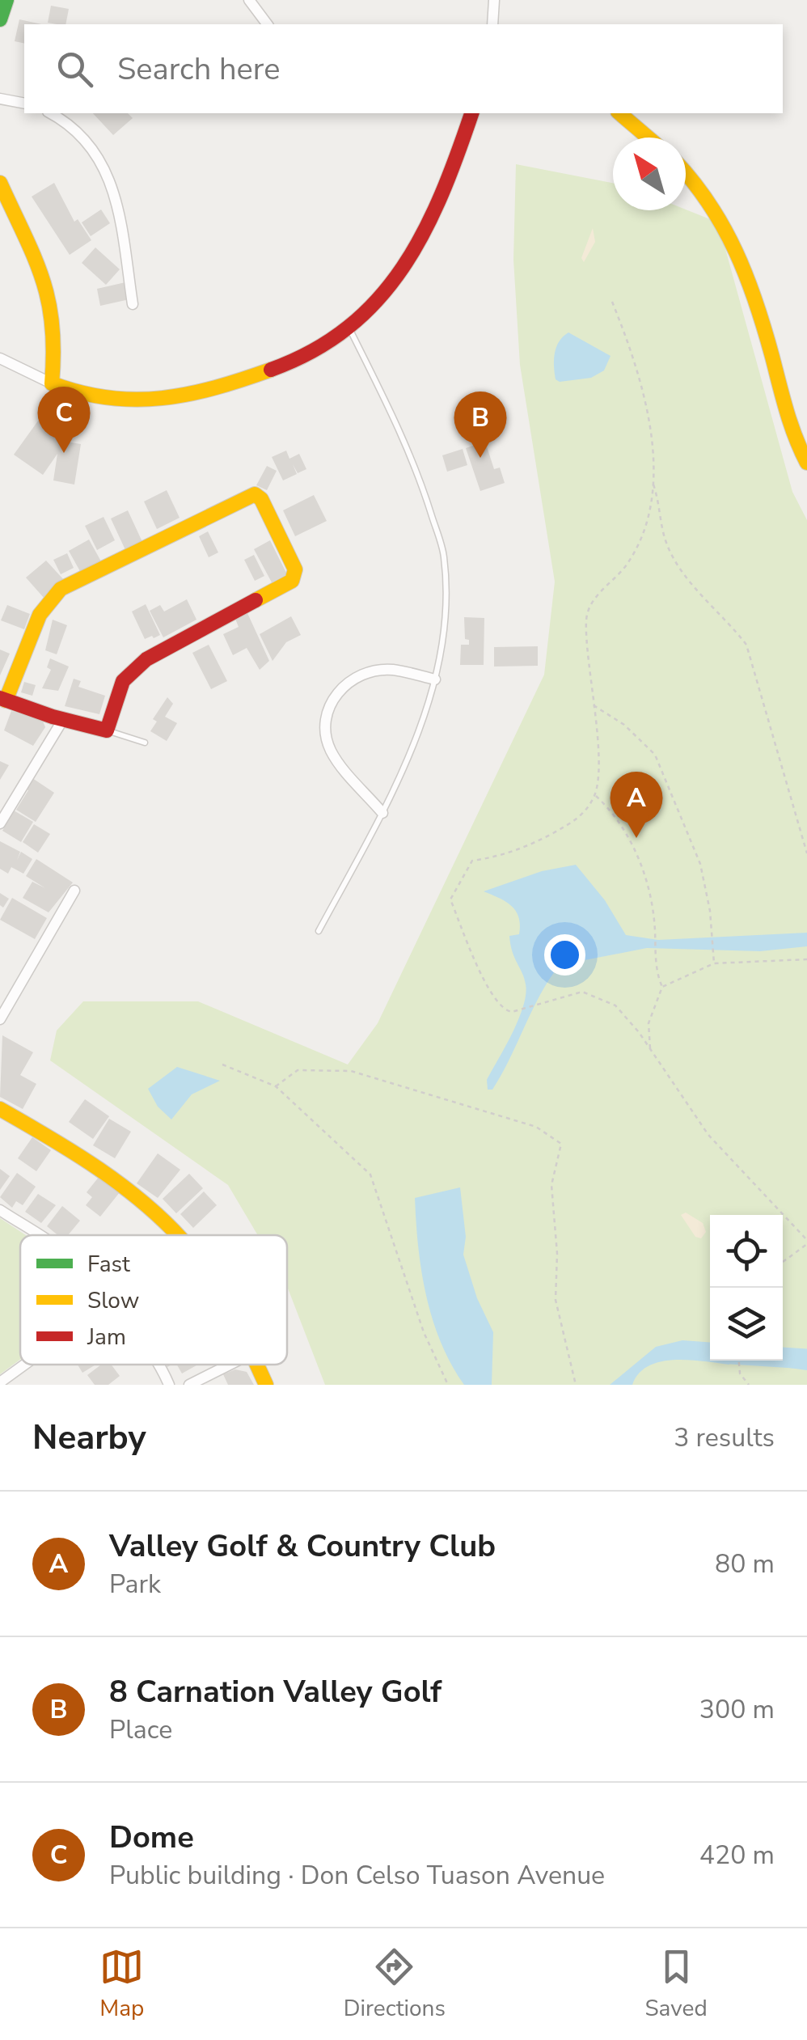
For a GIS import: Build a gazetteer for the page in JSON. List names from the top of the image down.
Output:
{
  "legend": ["Fast", "Slow", "Jam"],
  "north": "top left",
  "page": {
    "search": "Search here",
    "pins": ["C", "B", "A"],
    "heading": ["Nearby", "3 results"],
    "list": [
      {
        "mark": "A",
        "name": "Valley Golf & Country Club",
        "note": "Park",
        "value": "80 m"
      },
      {
        "mark": "B",
        "name": "8 Carnation Valley Golf",
        "note": "Place",
        "value": "300 m"
      },
      {
        "mark": "C",
        "name": "Dome",
        "note": "Public building · Don Celso Tuason Avenue",
        "value": "420 m"
      }
    ],
    "nav": ["Map", "Directions", "Saved"]
  }
}
